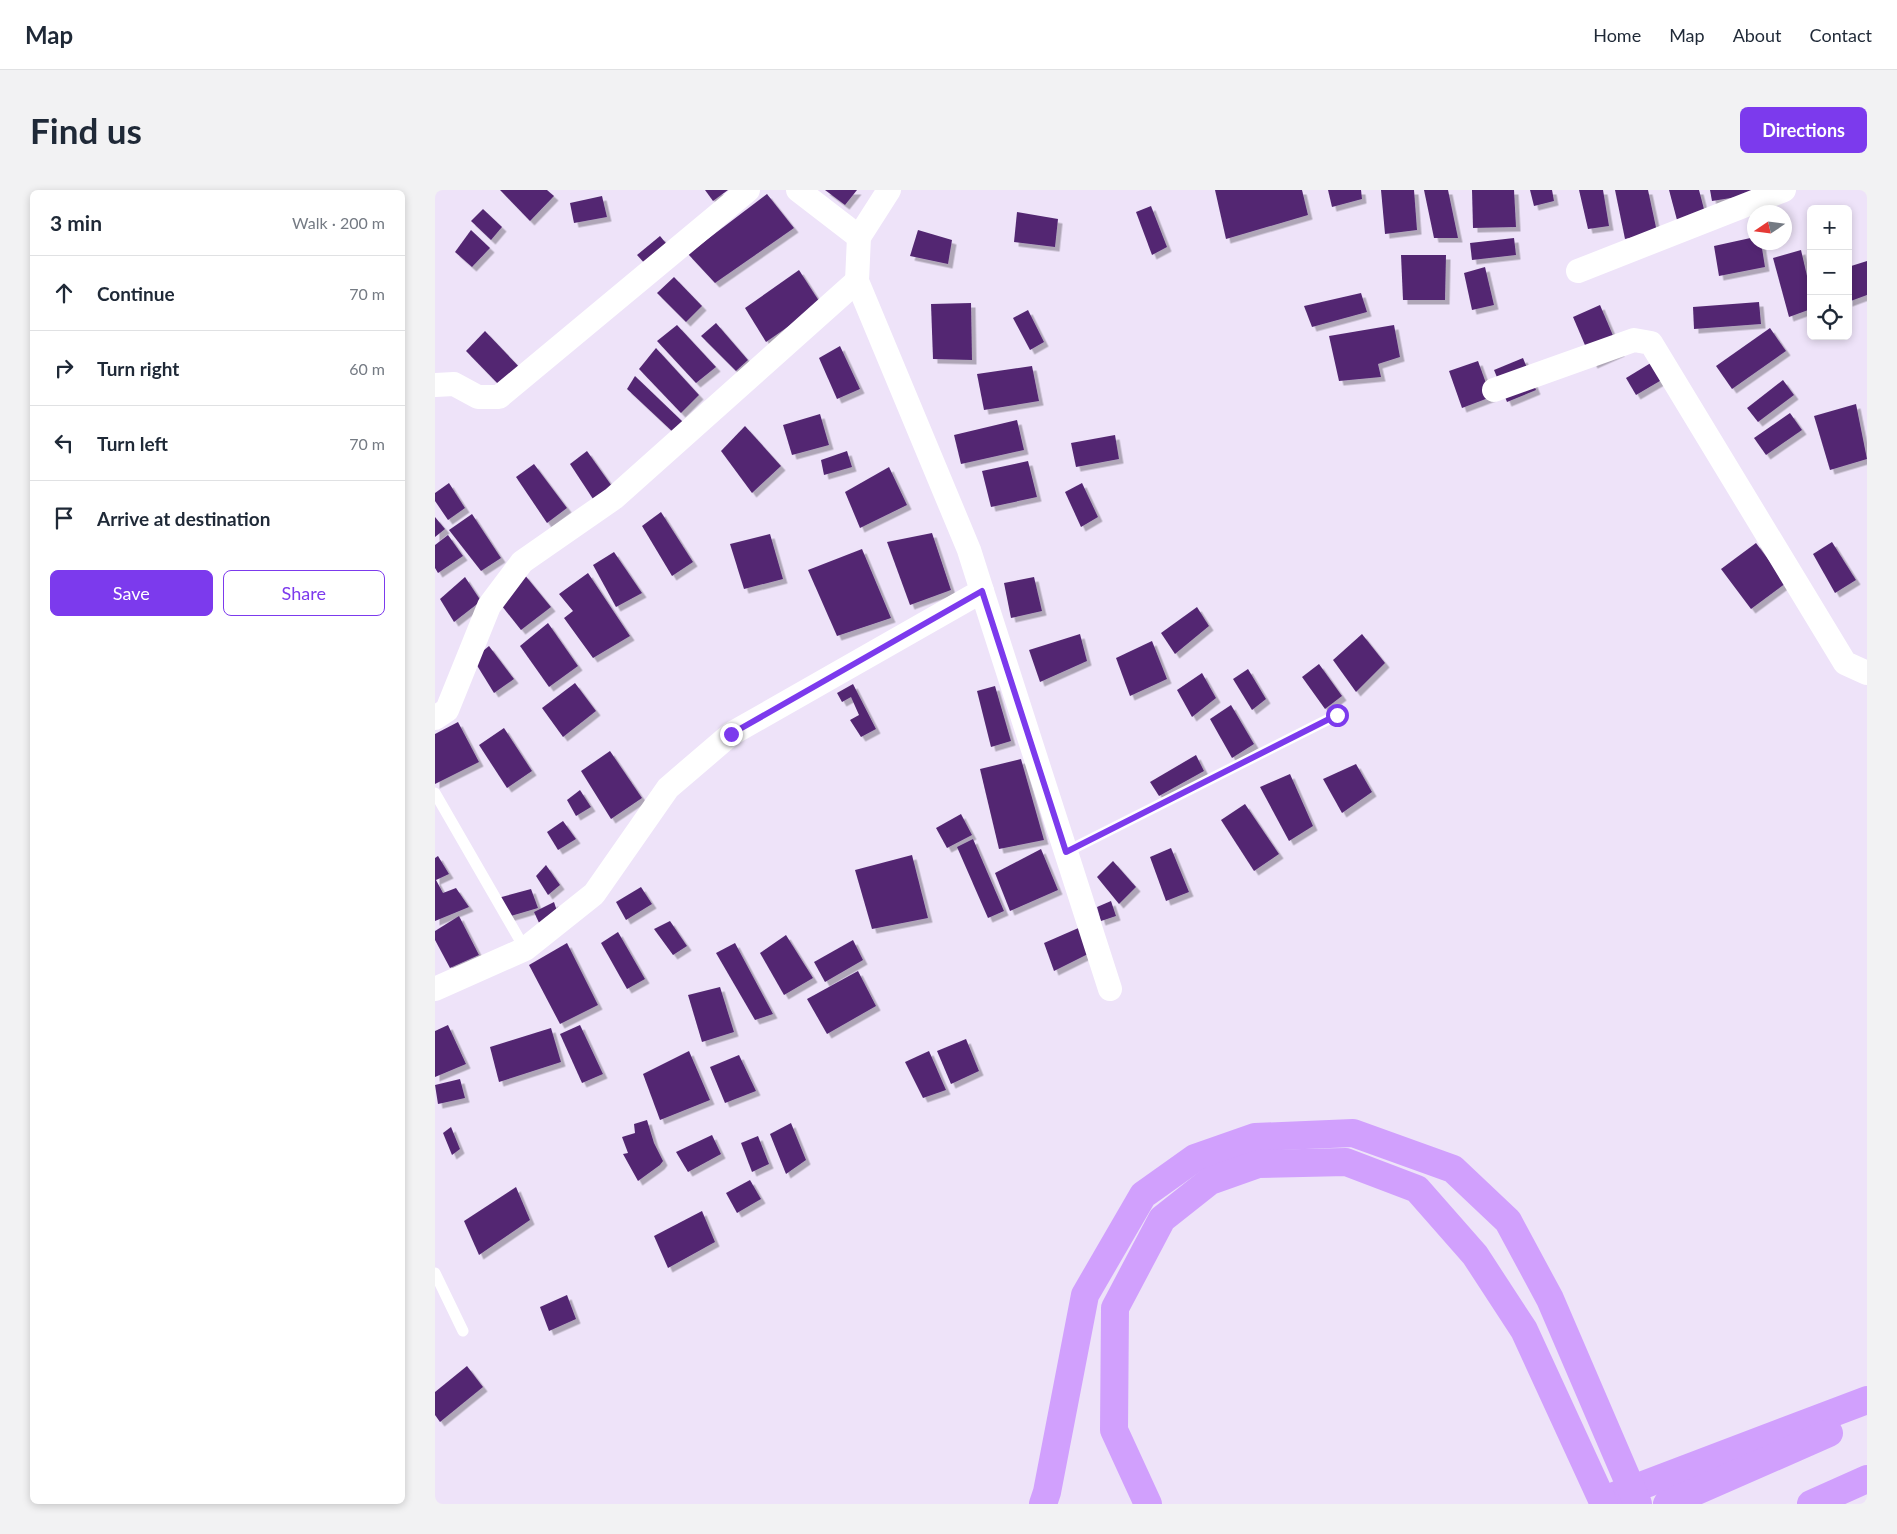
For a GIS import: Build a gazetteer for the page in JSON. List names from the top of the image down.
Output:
{
  "north": "left",
  "page": {
    "header": "Map",
    "nav": [
      "Home",
      "Map",
      "About",
      "Contact"
    ],
    "buttons": [
      "Directions",
      ["Save", "Share"]
    ],
    "title": "Find us",
    "heading": ["3 min", "Walk · 200 m"],
    "map_buttons": ["+", "−"],
    "list": [
      ["Continue", "70 m"],
      ["Turn right", "60 m"],
      ["Turn left", "70 m"],
      "Arrive at destination"
    ]
  }
}
